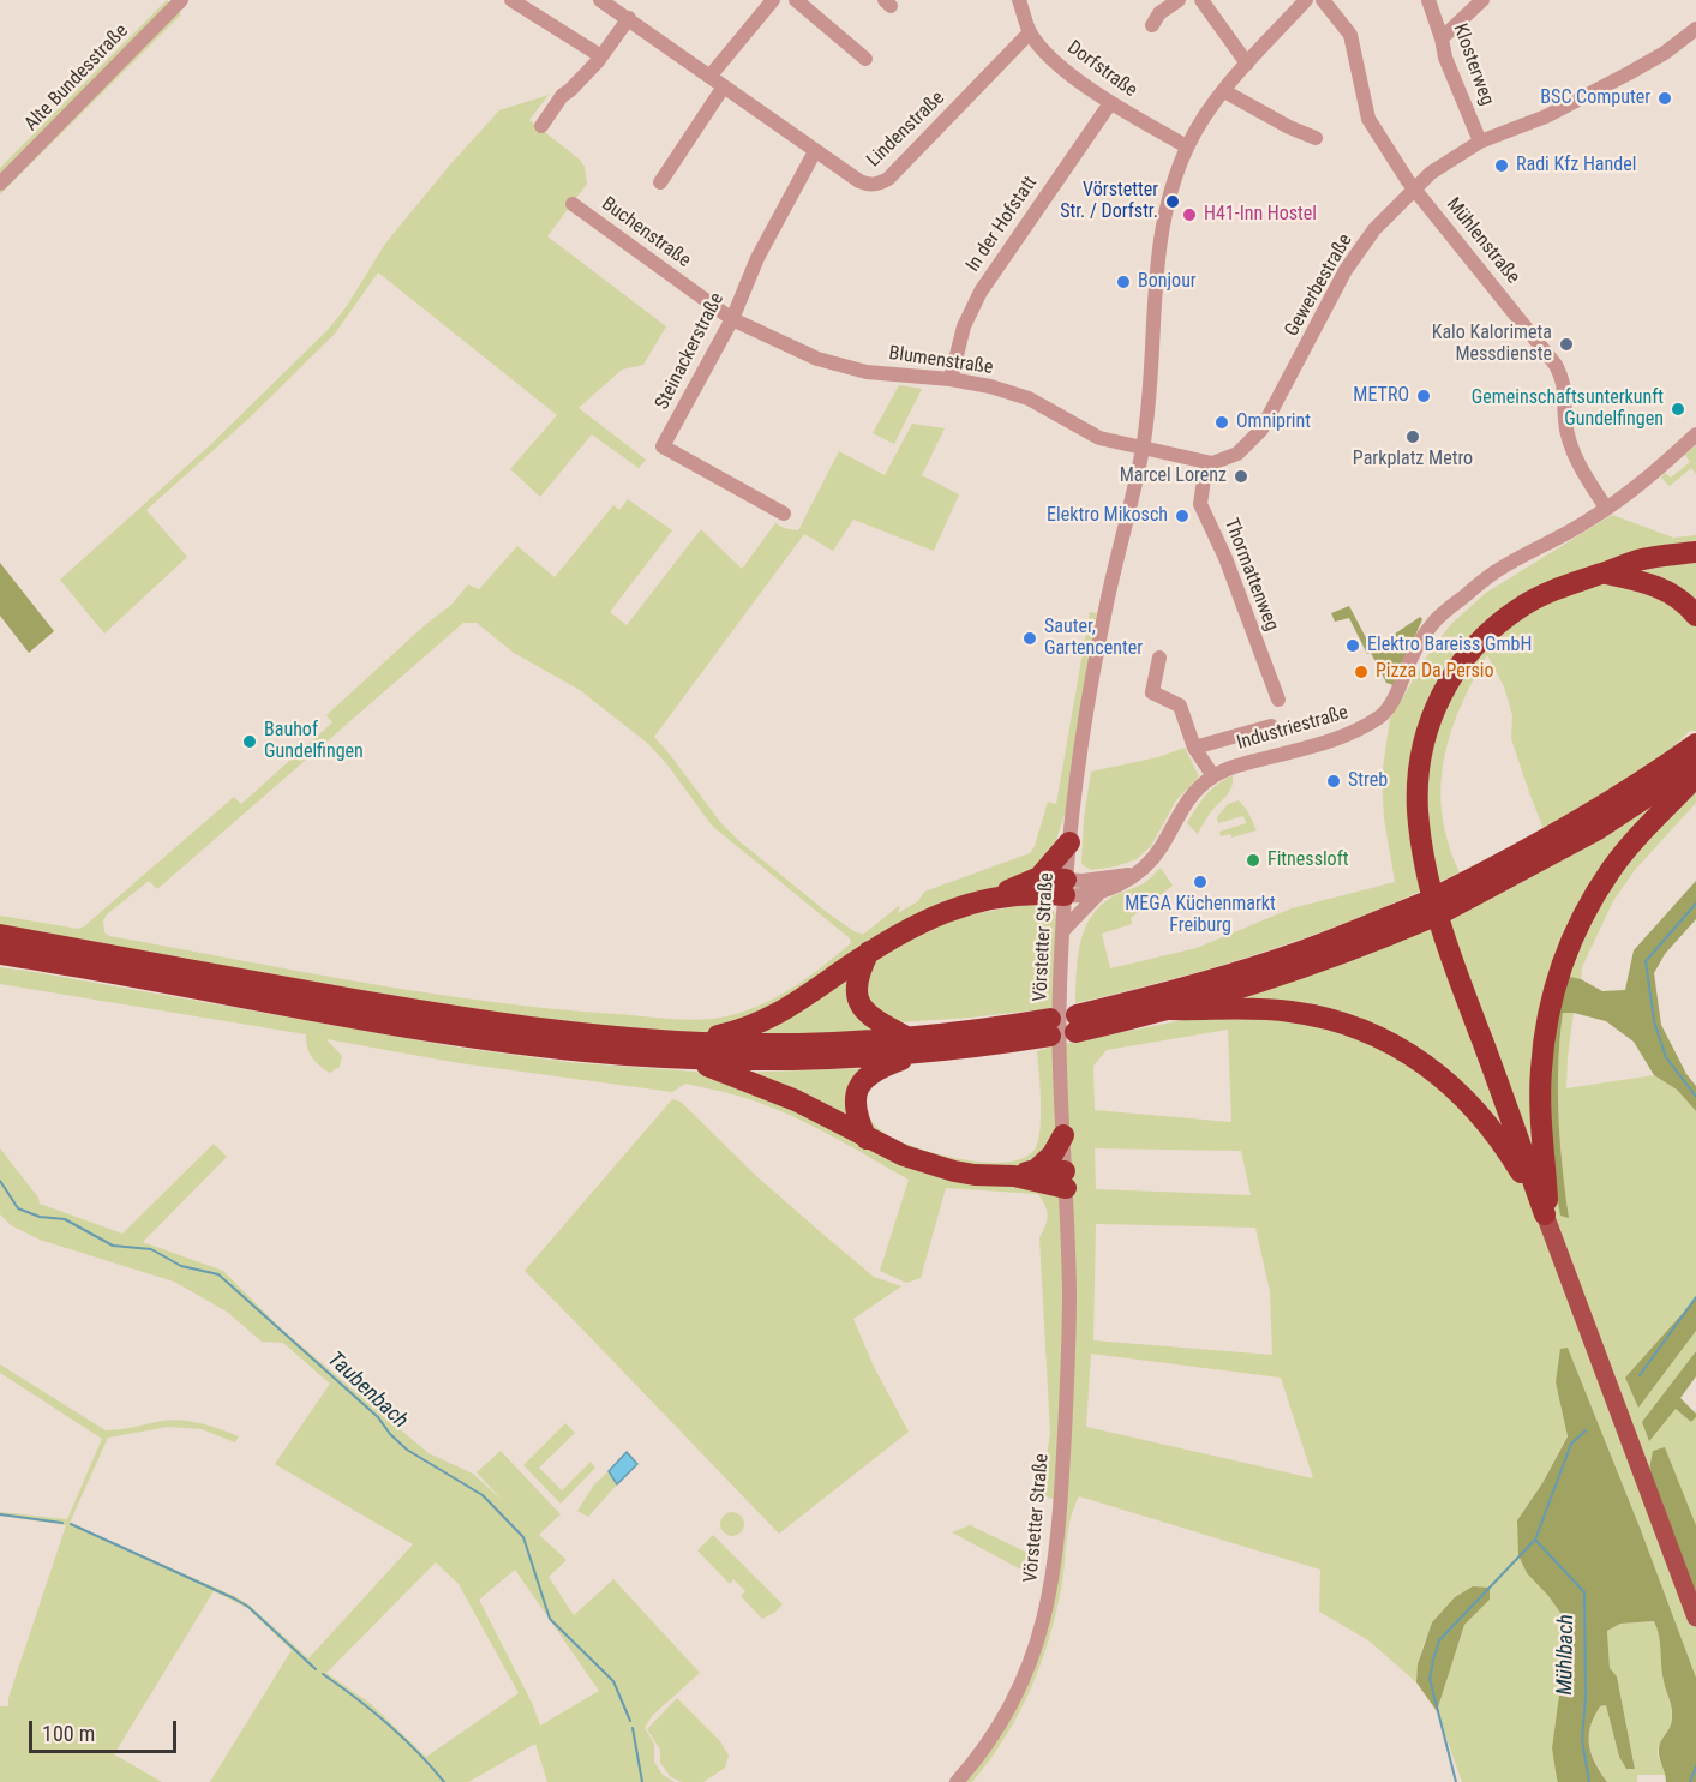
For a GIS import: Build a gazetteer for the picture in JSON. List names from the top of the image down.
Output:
{
  "streets": {
    "street": [
      "Klosterweg",
      "Dorfstraße",
      "Alte Bundesstraße",
      "Lindenstraße",
      "In der Hofstatt",
      "Buchenstraße",
      "Mühlenstraße",
      "Gewerbestraße",
      "Steinackerstraße",
      "Blumenstraße",
      "Thormattenweg",
      "Industriestraße",
      "Vörstetter Straße"
    ]
  },
  "crossings": [
    ["Klosterweg", "Gewerbestraße"],
    ["Dorfstraße", "Lindenstraße"],
    ["Dorfstraße", "In der Hofstatt"],
    ["Dorfstraße", "Vörstetter Straße"],
    ["Lindenstraße", "Steinackerstraße"],
    ["In der Hofstatt", "Blumenstraße"],
    ["Buchenstraße", "Steinackerstraße"],
    ["Buchenstraße", "Blumenstraße"],
    ["Mühlenstraße", "Gewerbestraße"],
    ["Mühlenstraße", "Industriestraße"],
    ["Gewerbestraße", "Thormattenweg"],
    ["Steinackerstraße", "Blumenstraße"],
    ["Blumenstraße", "Vörstetter Straße"],
    ["Industriestraße", "Vörstetter Straße"]
  ],
  "water": ["Taubenbach", "Mühlbach"],
  "places": [
    "BSC Computer",
    "Radi Kfz Handel",
    "Vörstetter Str. / Dorfstr.",
    "H41-Inn Hostel",
    "Bonjour",
    "Kalo Kalorimeta Messdienste",
    "METRO",
    "Gemeinschaftsunterkunft Gundelfingen",
    "Omniprint",
    "Parkplatz Metro",
    "Marcel Lorenz",
    "Elektro Mikosch",
    "Sauter, Gartencenter",
    "Elektro Bareiss GmbH",
    "Pizza Da Persio",
    "Bauhof Gundelfingen",
    "Streb",
    "Fitnessloft",
    "MEGA Küchenmarkt Freiburg"
  ],
  "scale_bar": "100 m"
}
